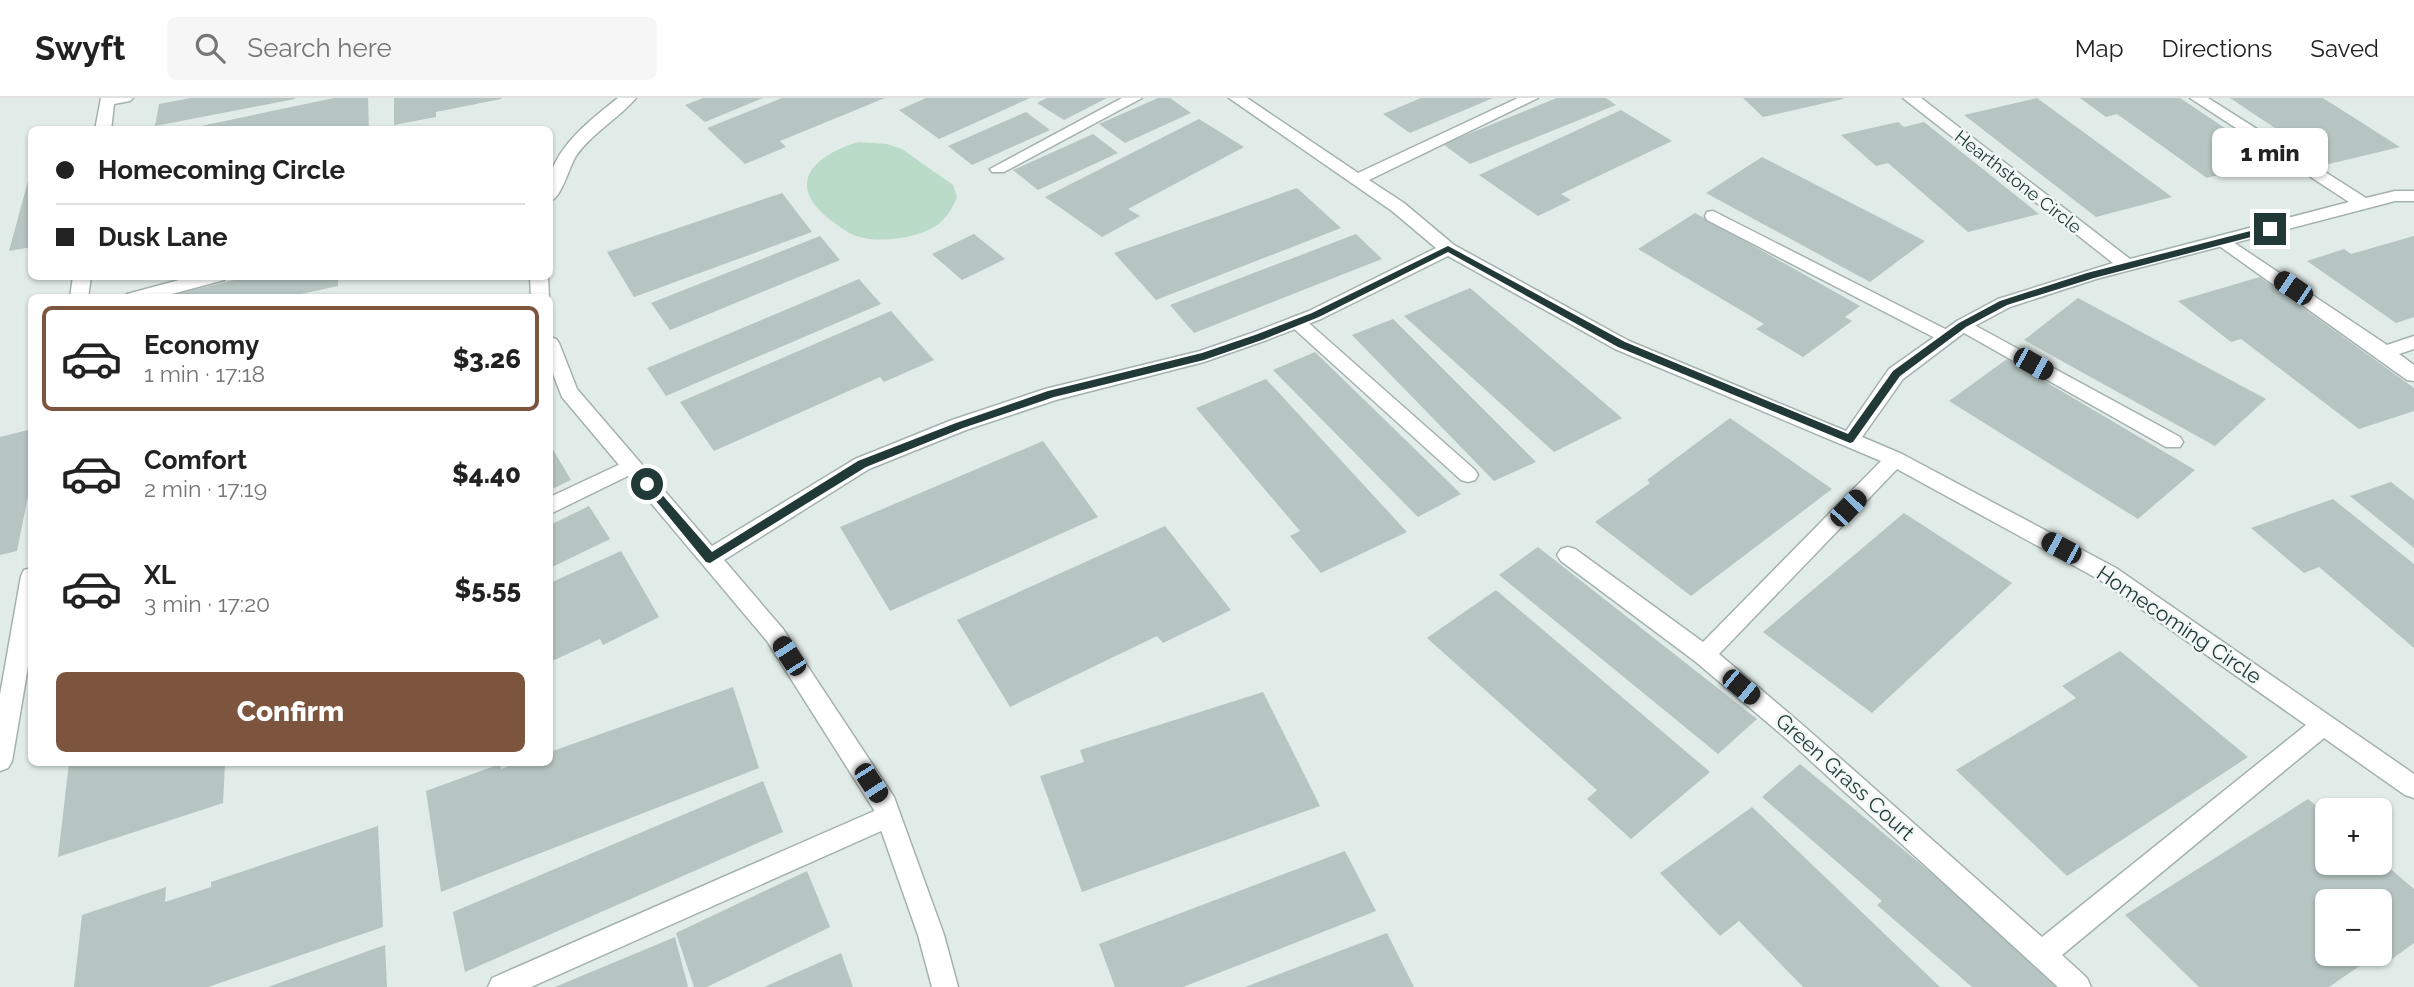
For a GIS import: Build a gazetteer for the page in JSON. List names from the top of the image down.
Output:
{
  "streets": {
    "street": ["Hearthstone Circle", "Homecoming Circle", "Green Grass Court"]
  },
  "page": {
    "header": "Swyft",
    "search": "Search here",
    "nav": ["Map", "Directions", "Saved"],
    "banner": ["Homecoming Circle", "Dusk Lane"],
    "bubble": "1 min",
    "list": [
      {
        "name": "Economy",
        "note": "1 min · 17:18",
        "value": "$3.26"
      },
      {
        "name": "Comfort",
        "note": "2 min · 17:19",
        "value": "$4.40"
      },
      {
        "name": "XL",
        "note": "3 min · 17:20",
        "value": "$5.55"
      }
    ],
    "buttons": "Confirm",
    "map_buttons": ["+", "−"]
  }
}
